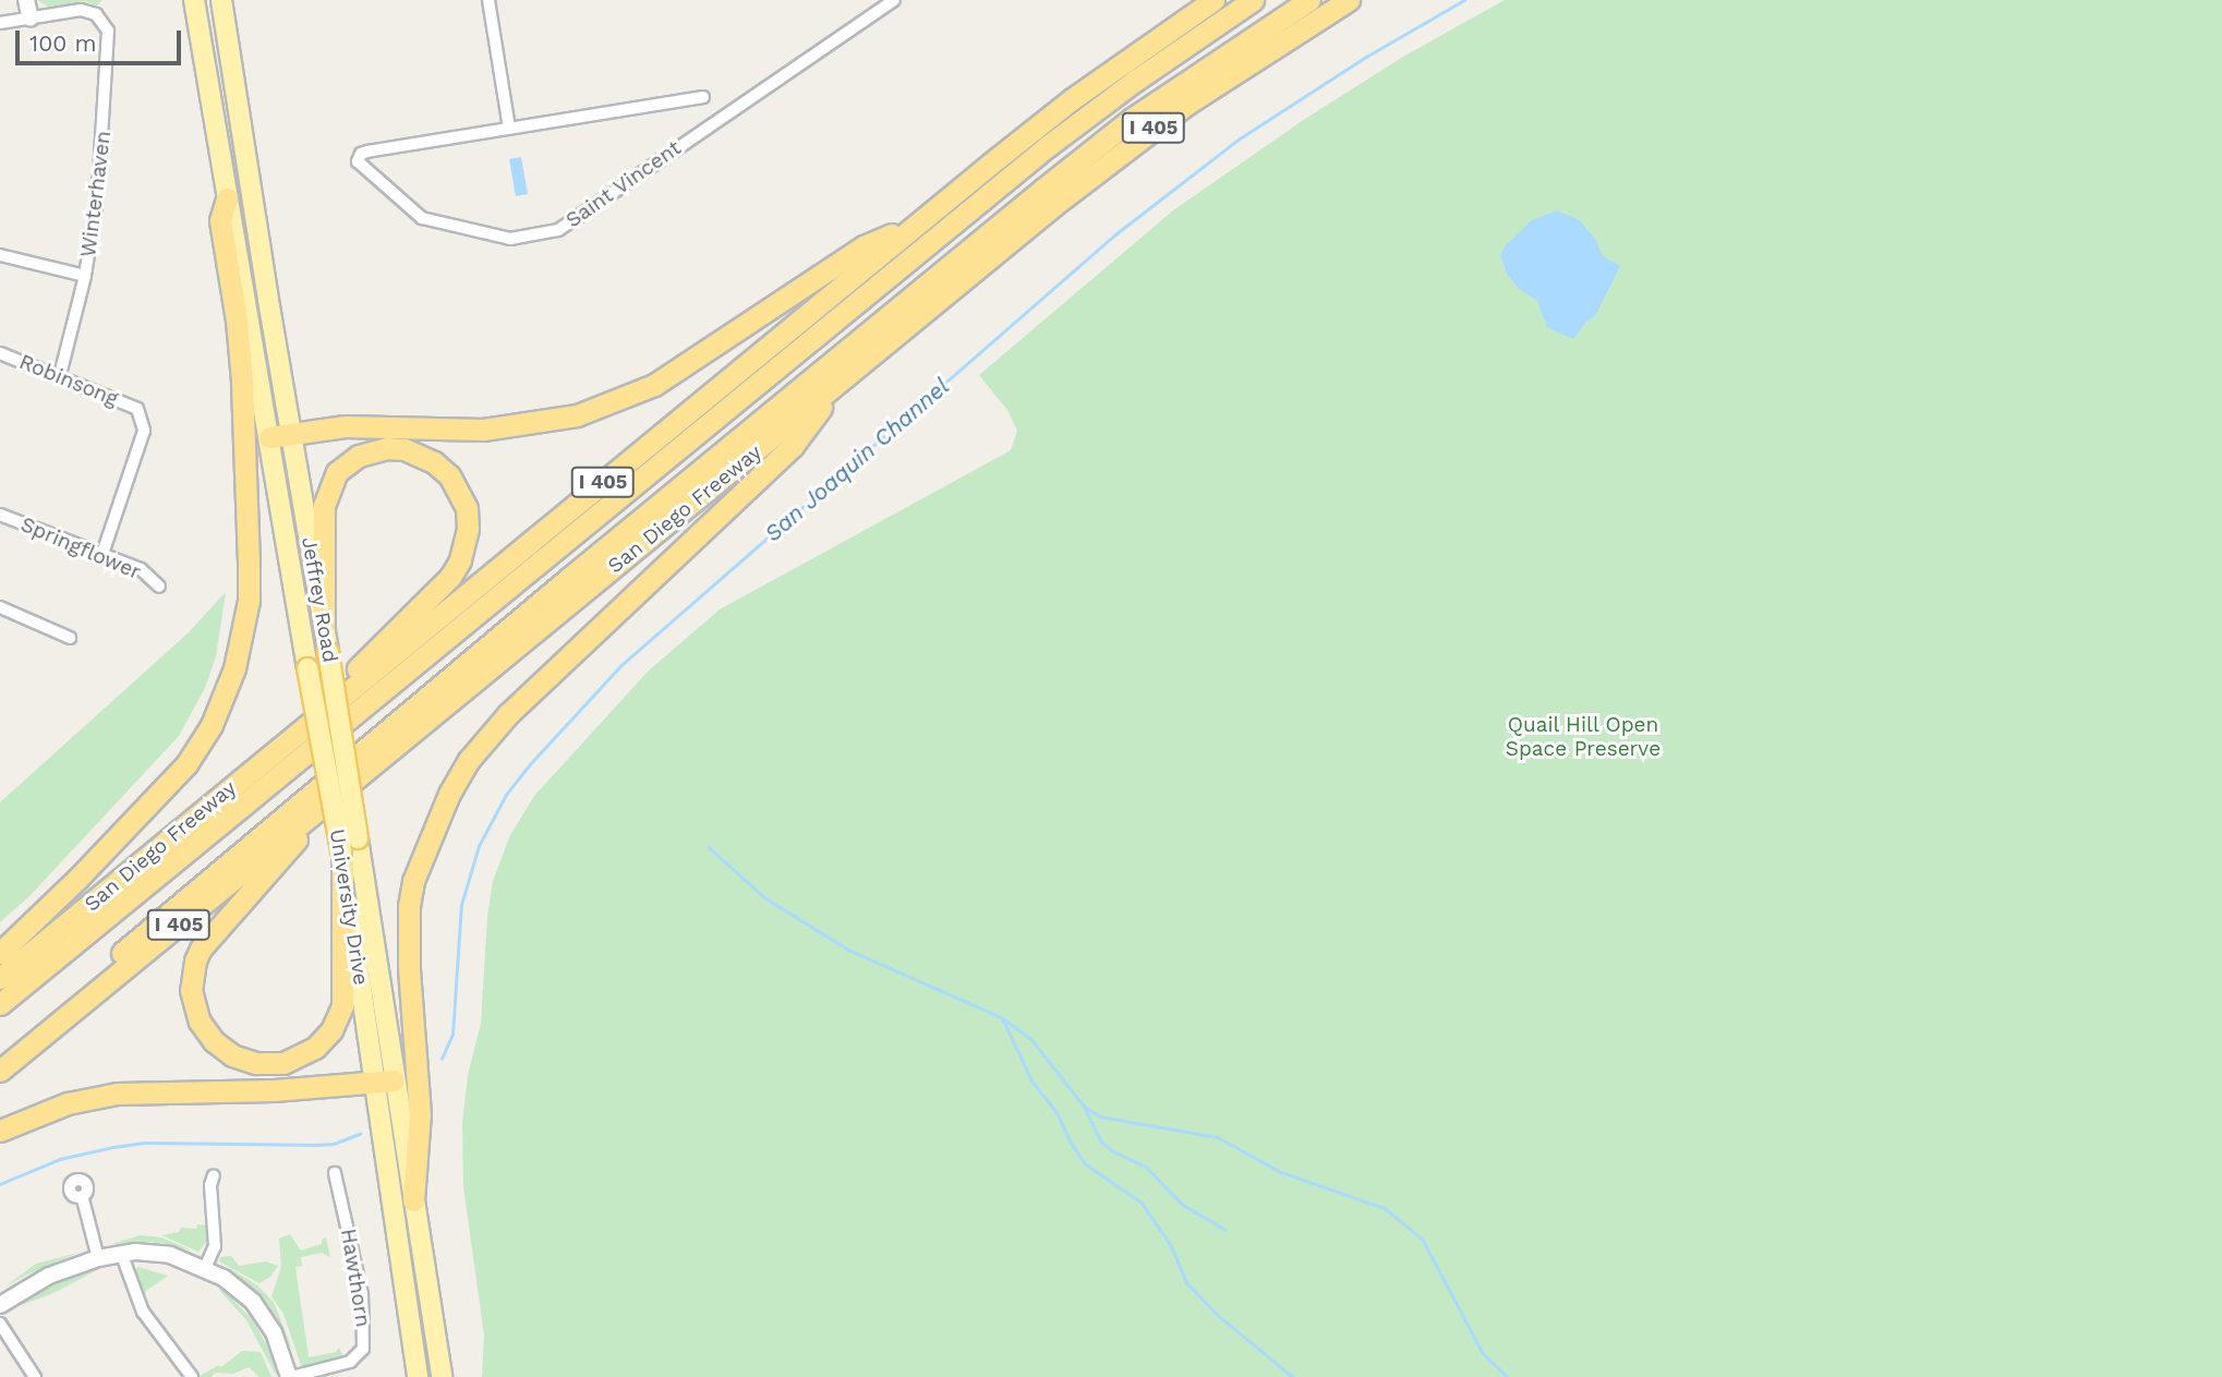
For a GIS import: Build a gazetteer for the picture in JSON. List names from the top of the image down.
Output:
{
  "streets": {
    "highway": ["I 405", "San Diego Freeway"],
    "main road": ["Jeffrey Road", "University Drive"],
    "street": [
      "Saint Vincent",
      "Winterhaven",
      "Robinsong",
      "Springflower",
      "Hawthorn"
    ]
  },
  "crossings": [
    ["Winterhaven", "Robinsong"],
    ["Robinsong", "Springflower"],
    ["Jeffrey Road", "University Drive"]
  ],
  "water": ["San Joaquin Channel"],
  "parks": ["Quail Hill Open Space Preserve"],
  "scale_bar": "100 m"
}
